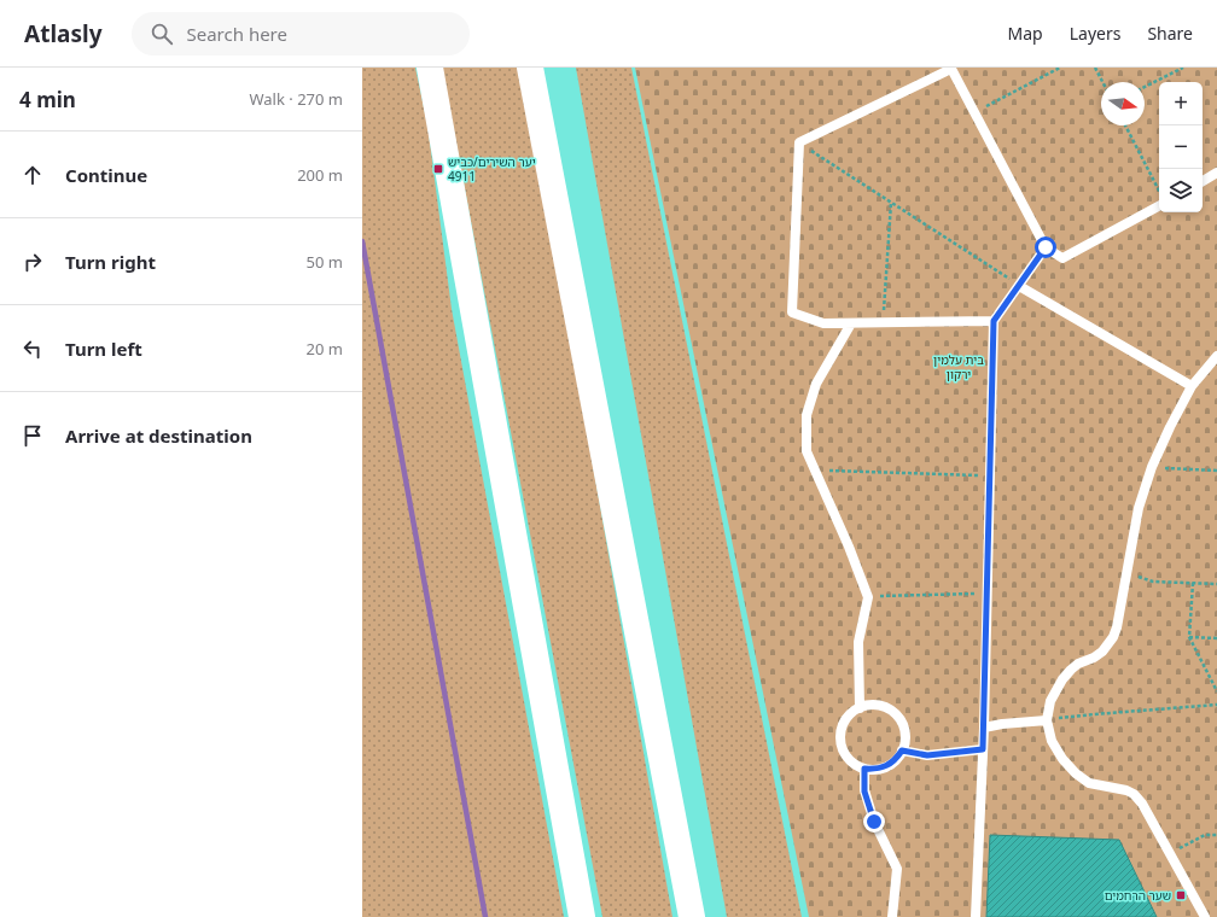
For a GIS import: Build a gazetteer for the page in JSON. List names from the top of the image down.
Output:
{
  "parks": ["בית עלמין ירקון"],
  "places": {
    "transit": ["יער השירים/כביש 4911", "שער הרחמים"]
  },
  "north": "right",
  "page": {
    "header": "Atlasly",
    "search": "Search here",
    "nav": ["Map", "Layers", "Share"],
    "heading": ["4 min", "Walk · 270 m"],
    "map_buttons": ["+", "−"],
    "list": [
      ["Continue", "200 m"],
      ["Turn right", "50 m"],
      ["Turn left", "20 m"],
      "Arrive at destination"
    ]
  }
}
